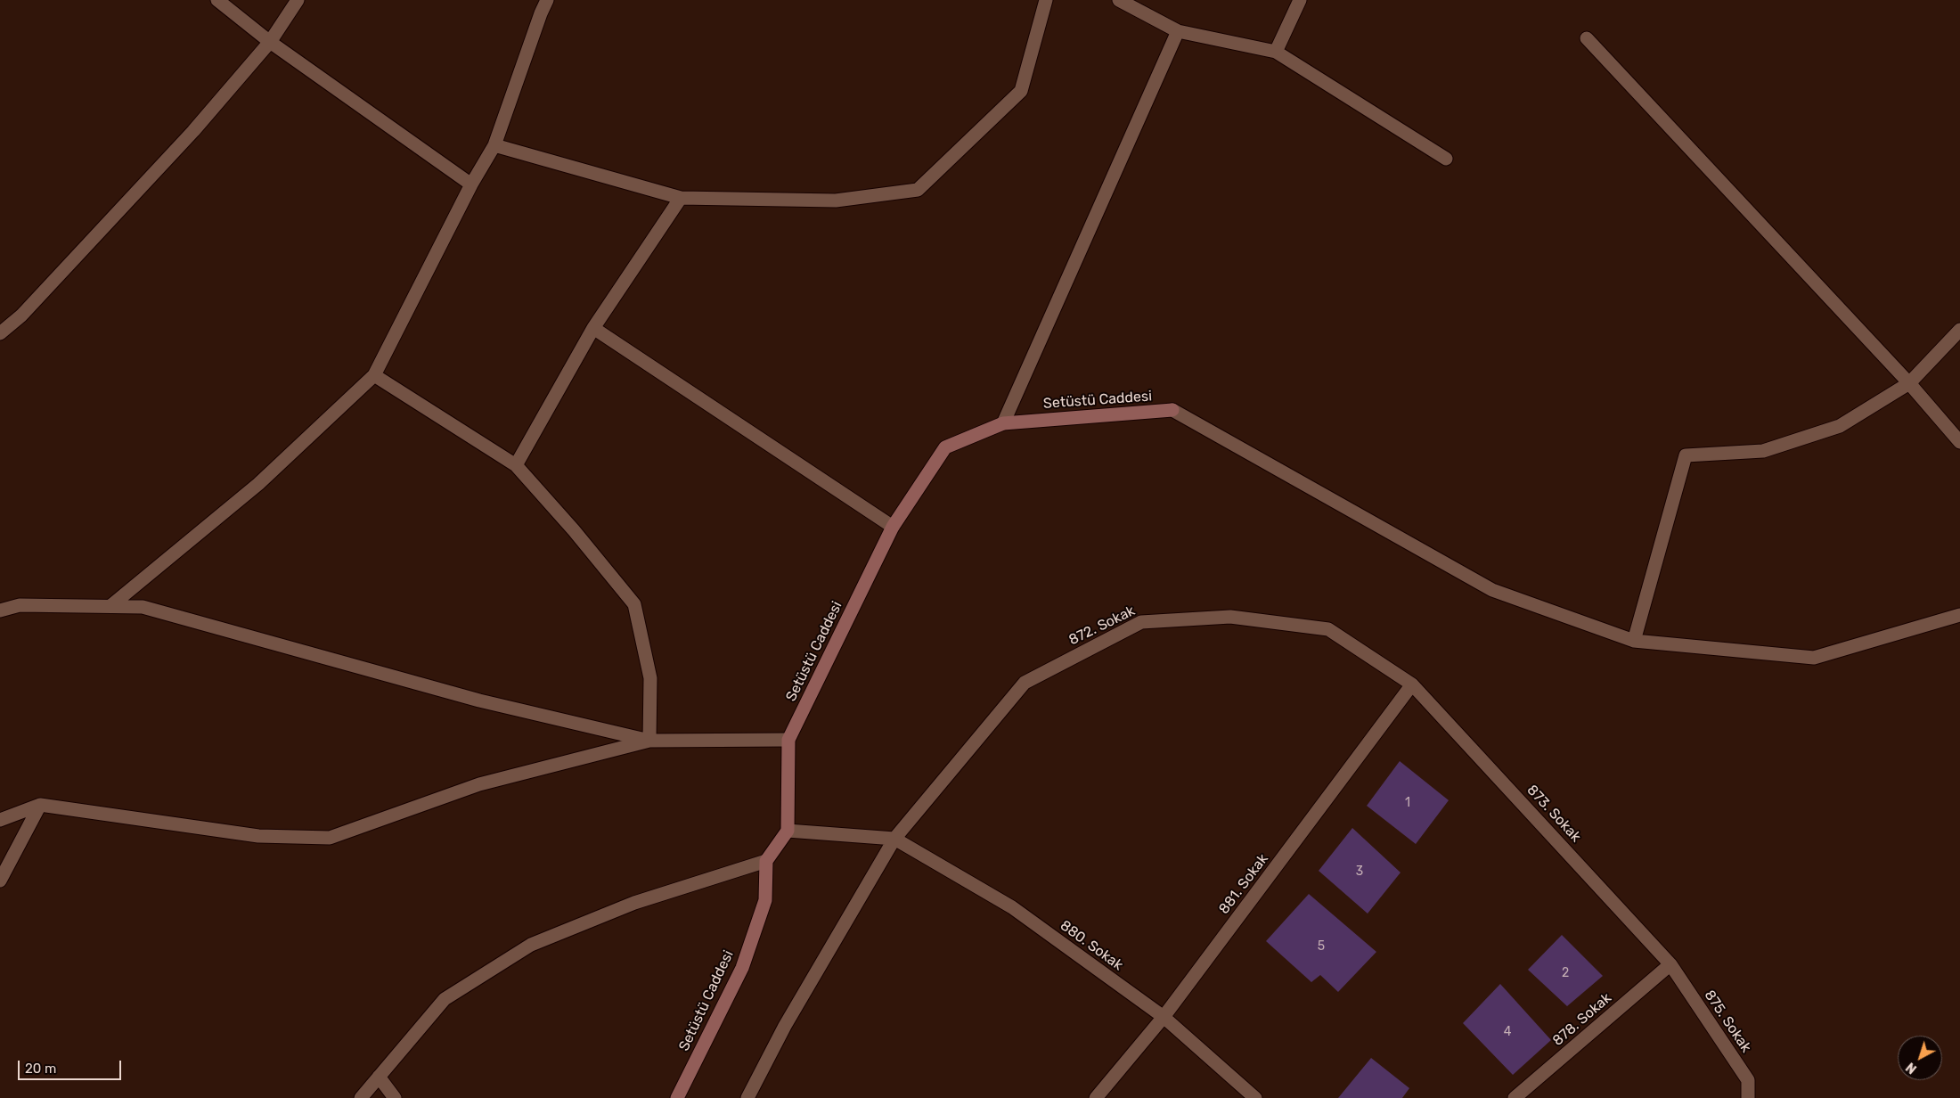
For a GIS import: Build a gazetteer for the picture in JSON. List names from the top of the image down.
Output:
{
  "streets": {
    "street": [
      "Setüstü Caddesi",
      "872. Sokak",
      "873. Sokak",
      "881. Sokak",
      "880. Sokak",
      "878. Sokak",
      "875. Sokak"
    ]
  },
  "crossings": [
    ["872. Sokak", "873. Sokak"],
    ["872. Sokak", "881. Sokak"],
    ["872. Sokak", "880. Sokak"],
    ["873. Sokak", "881. Sokak"],
    ["873. Sokak", "878. Sokak"],
    ["873. Sokak", "875. Sokak"],
    ["881. Sokak", "880. Sokak"],
    ["878. Sokak", "875. Sokak"]
  ],
  "house_numbers": [
    "1",
    "3",
    "5",
    "2",
    "4"
  ],
  "scale_bar": "20 m",
  "north": "bottom left"
}
